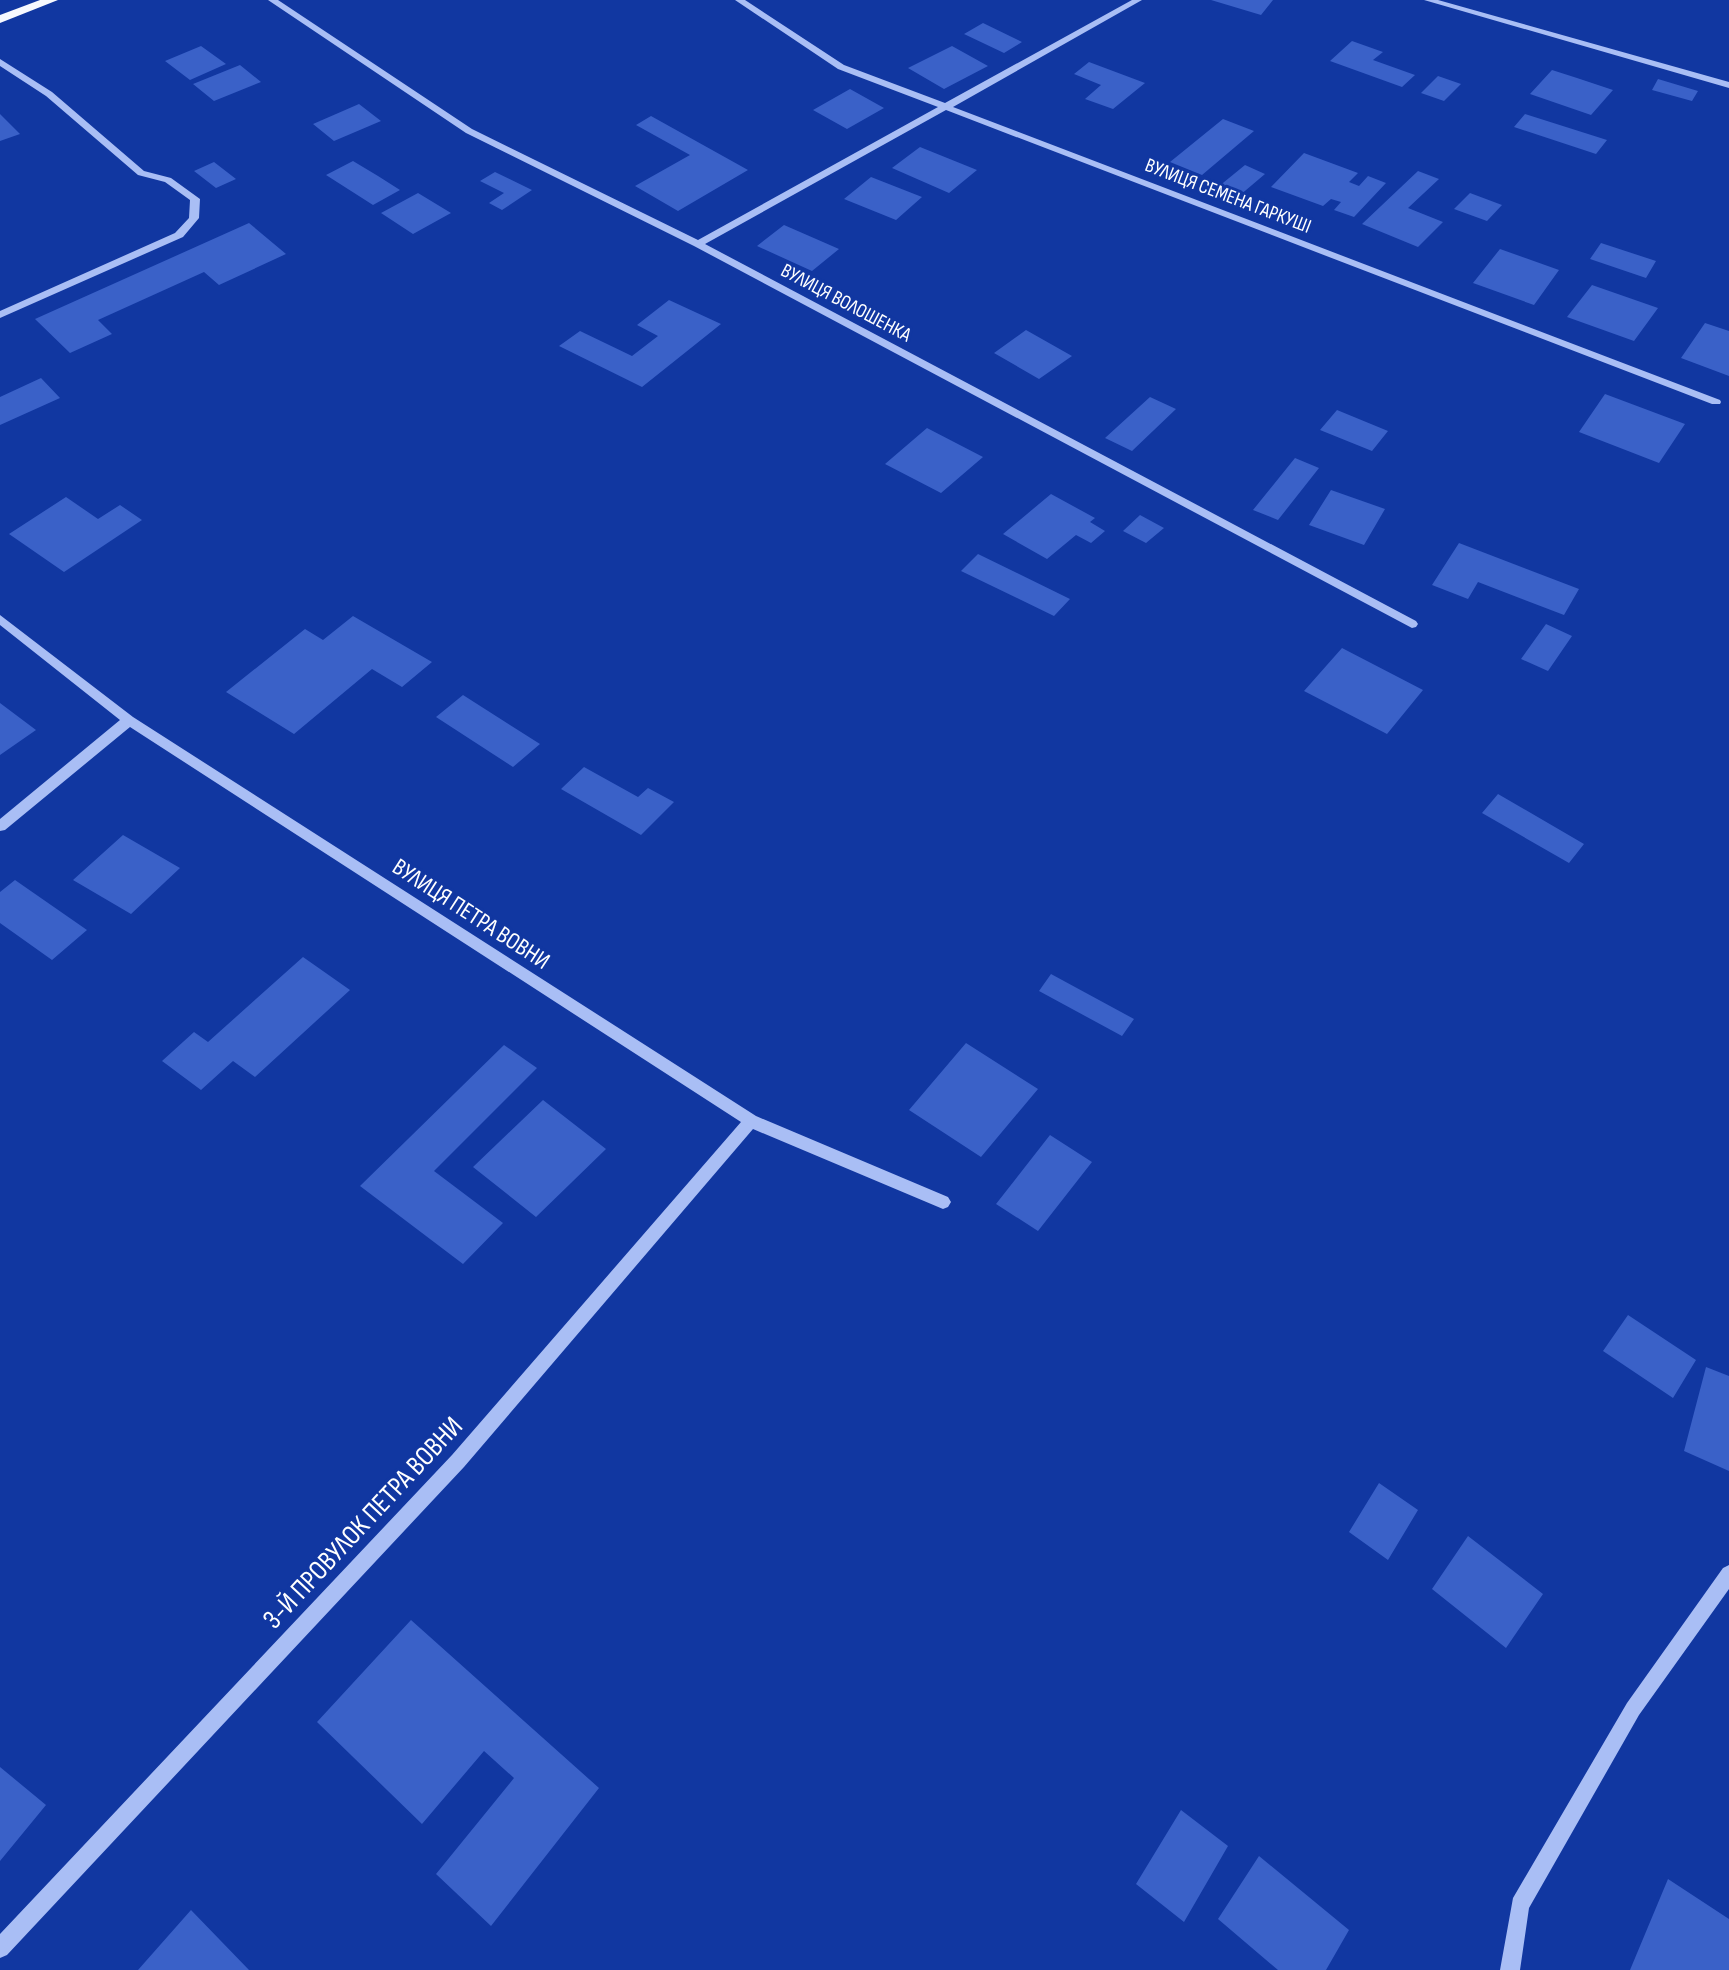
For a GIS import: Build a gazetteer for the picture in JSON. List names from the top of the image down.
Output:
{
  "streets": {
    "street": [
      "ВУЛИЦЯ СЕМЕНА ГАРКУШІ",
      "ВУЛИЦЯ ВОЛОШЕНКА",
      "ВУЛИЦЯ ПЕТРА ВОВНИ",
      "3-Й ПРОВУЛОК ПЕТРА ВОВНИ"
    ]
  },
  "crossings": [
    ["ВУЛИЦЯ ПЕТРА ВОВНИ", "3-Й ПРОВУЛОК ПЕТРА ВОВНИ"]
  ]
}
